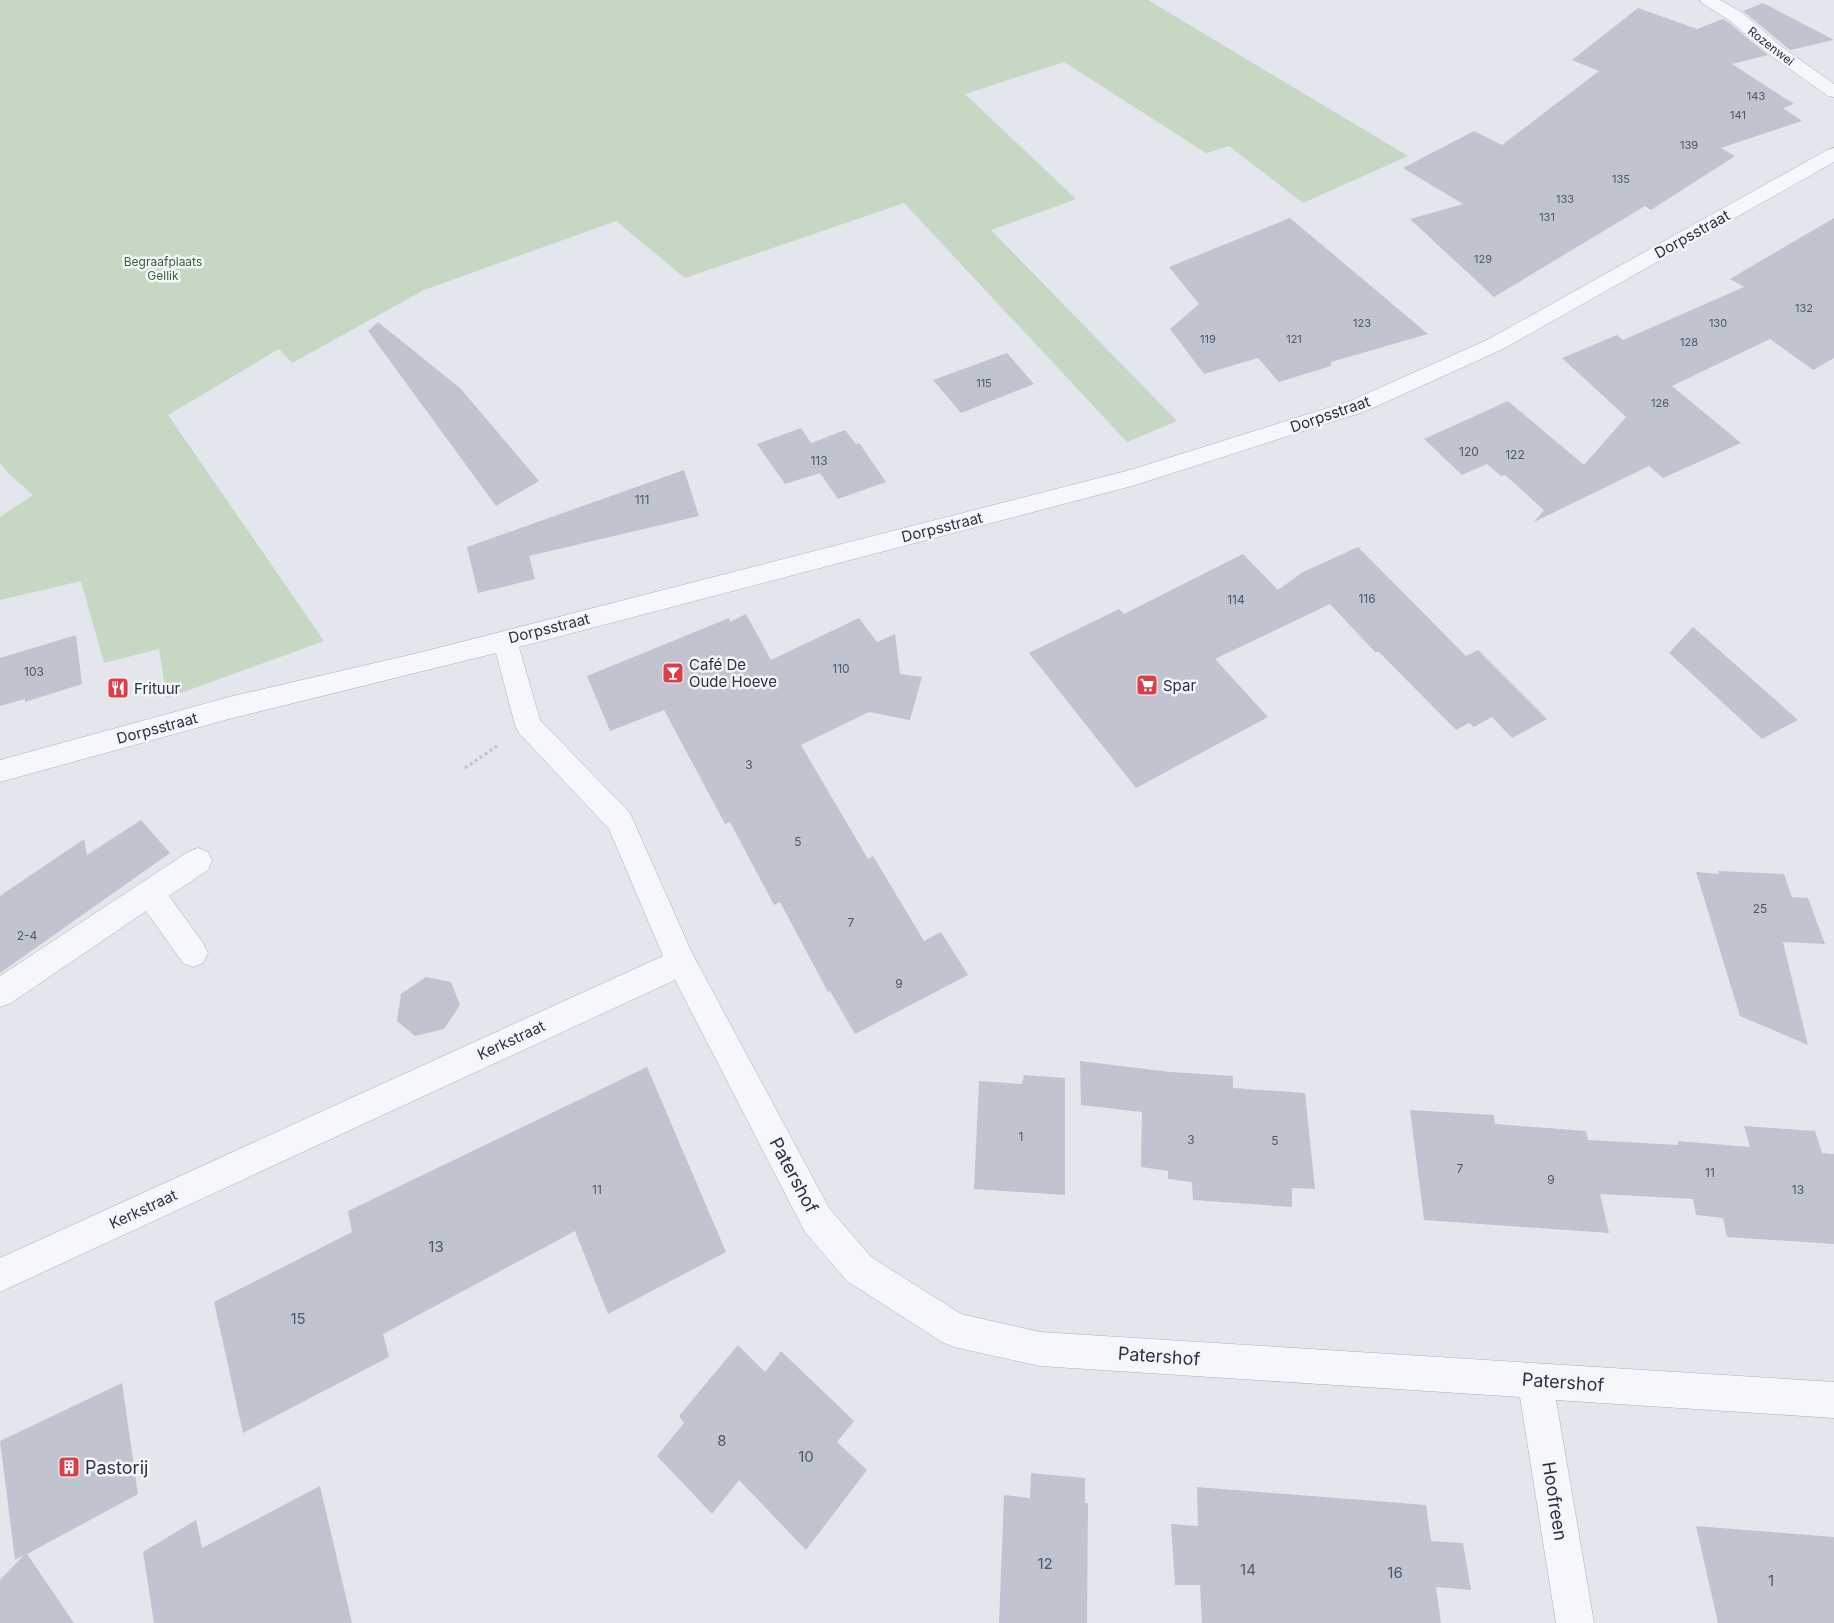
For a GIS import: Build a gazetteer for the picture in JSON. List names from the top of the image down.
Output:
{
  "streets": {
    "street": [
      "Rozenwei",
      "Dorpsstraat",
      "Kerkstraat",
      "Patershof",
      "Hoofreen"
    ]
  },
  "crossings": [
    ["Kerkstraat", "Patershof"],
    ["Patershof", "Hoofreen"]
  ],
  "parks": ["Begraafplaats Gellik"],
  "places": {
    "bar": ["Café De Oude Hoeve"],
    "supermarket": ["Spar"],
    "restaurant": ["Frituur"],
    "building": ["Pastorij"]
  },
  "house_numbers": [
    "143",
    "141",
    "139",
    "135",
    "133",
    "131",
    "129",
    "132",
    "123",
    "130",
    "119",
    "121",
    "128",
    "115",
    "126",
    "120",
    "122",
    "113",
    "111",
    "116",
    "114",
    "110",
    "103",
    "3",
    "5",
    "25",
    "7",
    "2-4",
    "9",
    "1",
    "3",
    "5",
    "7",
    "11",
    "9",
    "11",
    "13",
    "13",
    "15",
    "8",
    "10",
    "12",
    "14",
    "16",
    "1"
  ]
}
